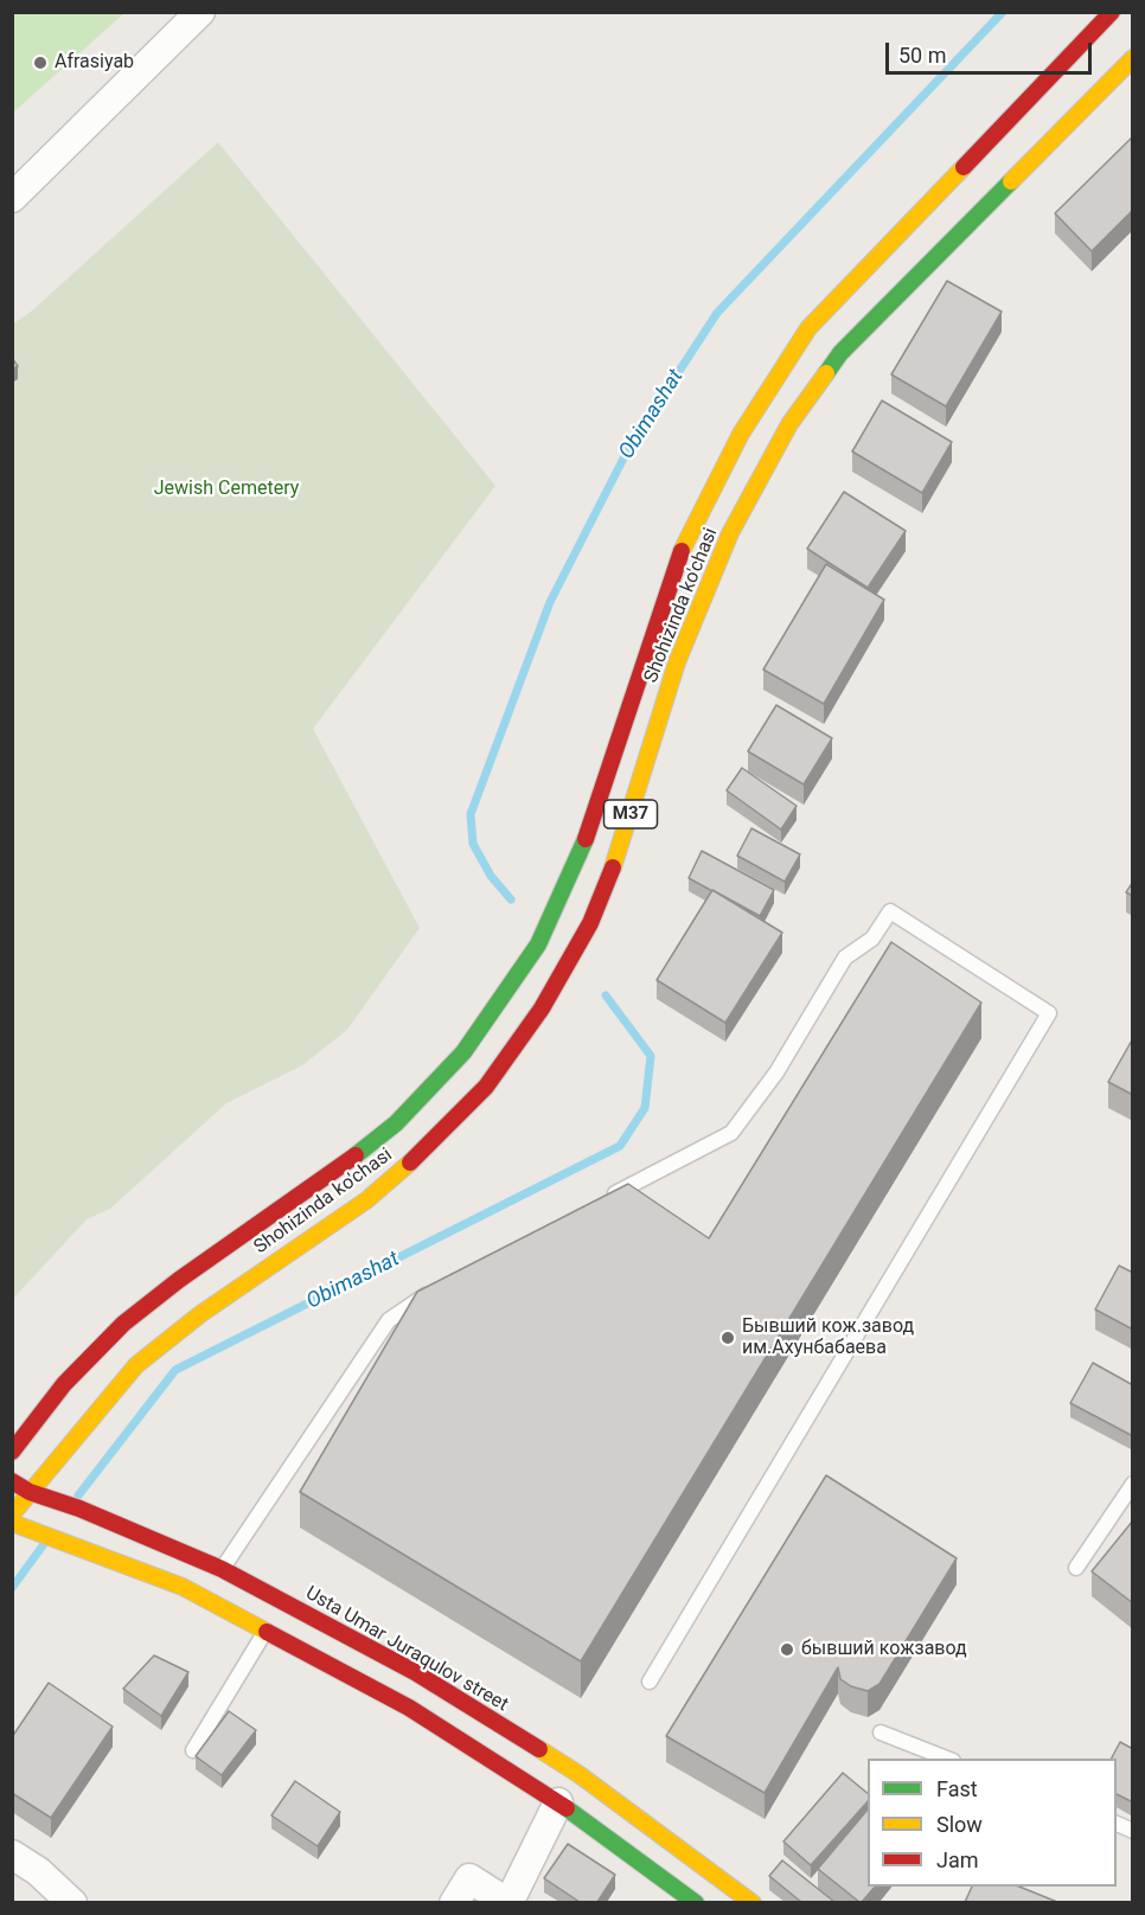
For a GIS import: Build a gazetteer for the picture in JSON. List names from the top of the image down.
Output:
{
  "streets": {
    "main road": ["Shohizinda ko'chasi", "M37", "Usta Umar Juraqulov street"]
  },
  "crossings": [
    ["Shohizinda ko'chasi", "M37"],
    ["Shohizinda ko'chasi", "Usta Umar Juraqulov street"],
    ["M37", "Usta Umar Juraqulov street"]
  ],
  "water": ["Obimashat"],
  "parks": ["Jewish Cemetery"],
  "places": ["Afrasiyab", "Бывший кож.завод им.Ахунбабаева", "бывший кожзавод"],
  "legend": ["Fast", "Slow", "Jam"],
  "scale_bar": "50 m"
}
